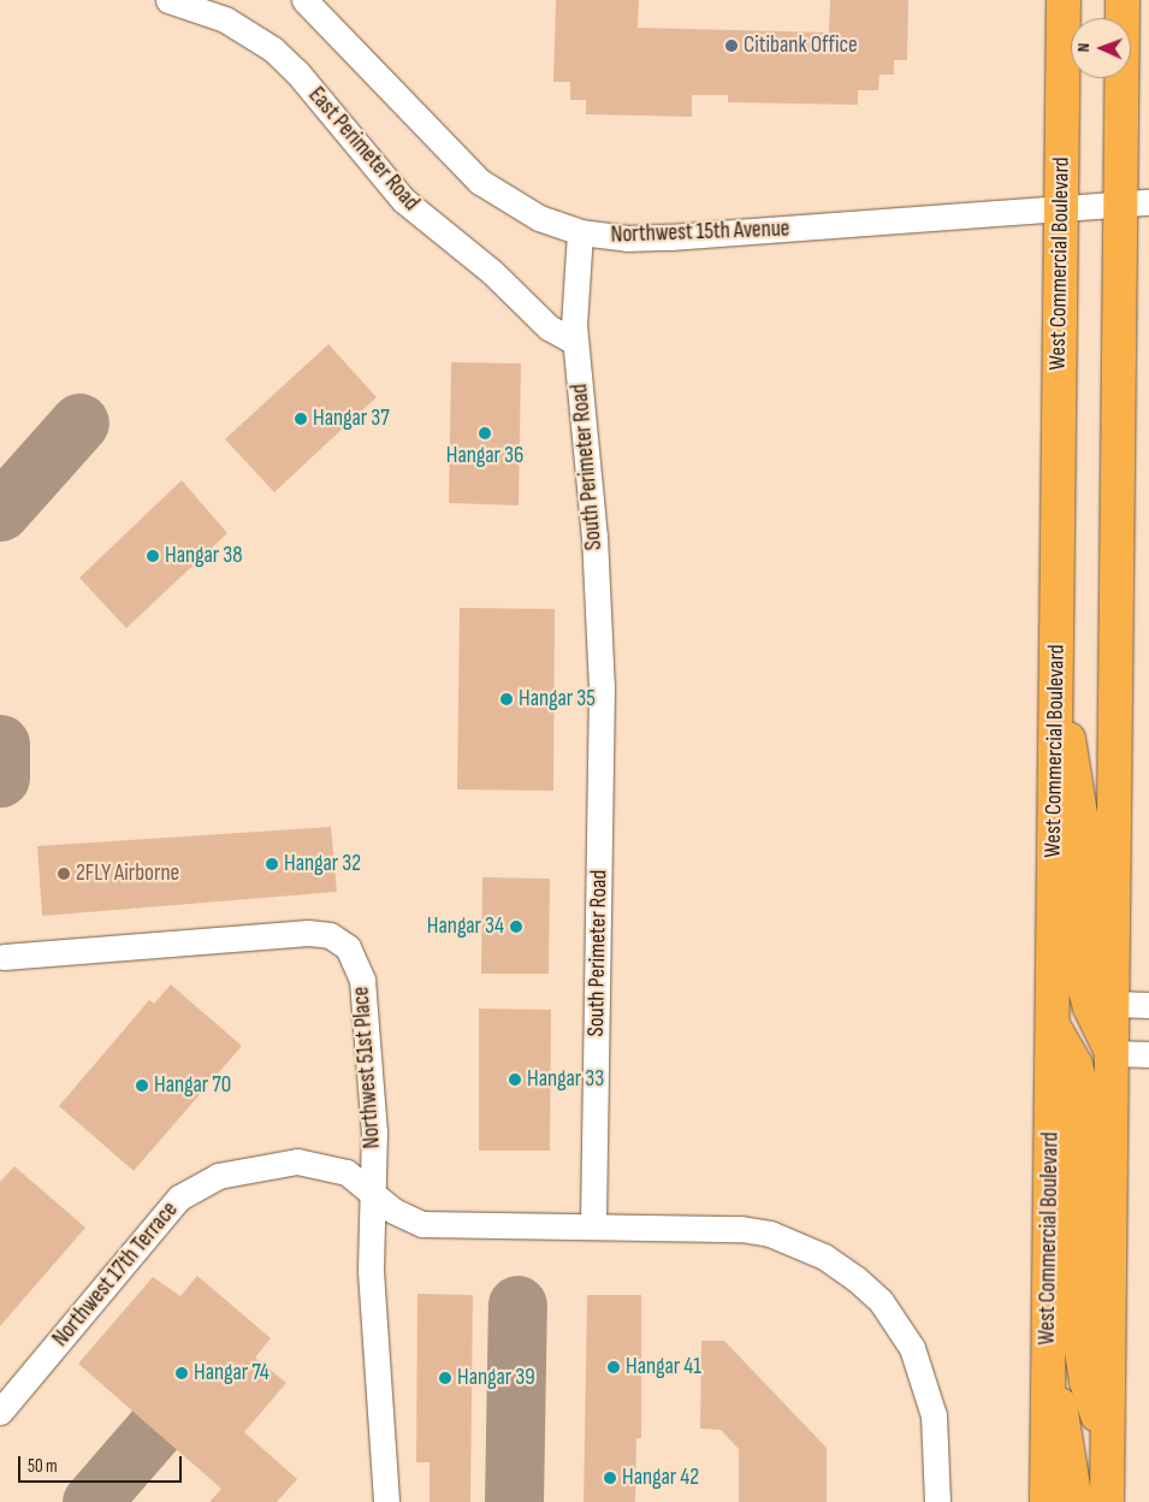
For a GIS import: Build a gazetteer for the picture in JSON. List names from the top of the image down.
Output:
{
  "streets": {
    "highway": ["West Commercial Boulevard"],
    "street": [
      "East Perimeter Road",
      "Northwest 15th Avenue",
      "South Perimeter Road",
      "Northwest 51st Place",
      "Northwest 17th Terrace"
    ]
  },
  "crossings": [
    ["East Perimeter Road", "South Perimeter Road"],
    ["Northwest 15th Avenue", "West Commercial Boulevard"],
    ["Northwest 15th Avenue", "South Perimeter Road"],
    ["South Perimeter Road", "Northwest 17th Terrace"],
    ["Northwest 51st Place", "Northwest 17th Terrace"]
  ],
  "places": [
    "Citibank Office",
    "Hangar 37",
    "Hangar 36",
    "Hangar 38",
    "Hangar 35",
    "Hangar 32",
    "2FLY Airborne",
    "Hangar 34",
    "Hangar 33",
    "Hangar 70",
    "Hangar 41",
    "Hangar 74",
    "Hangar 39",
    "Hangar 42"
  ],
  "scale_bar": "50 m",
  "north": "left"
}
